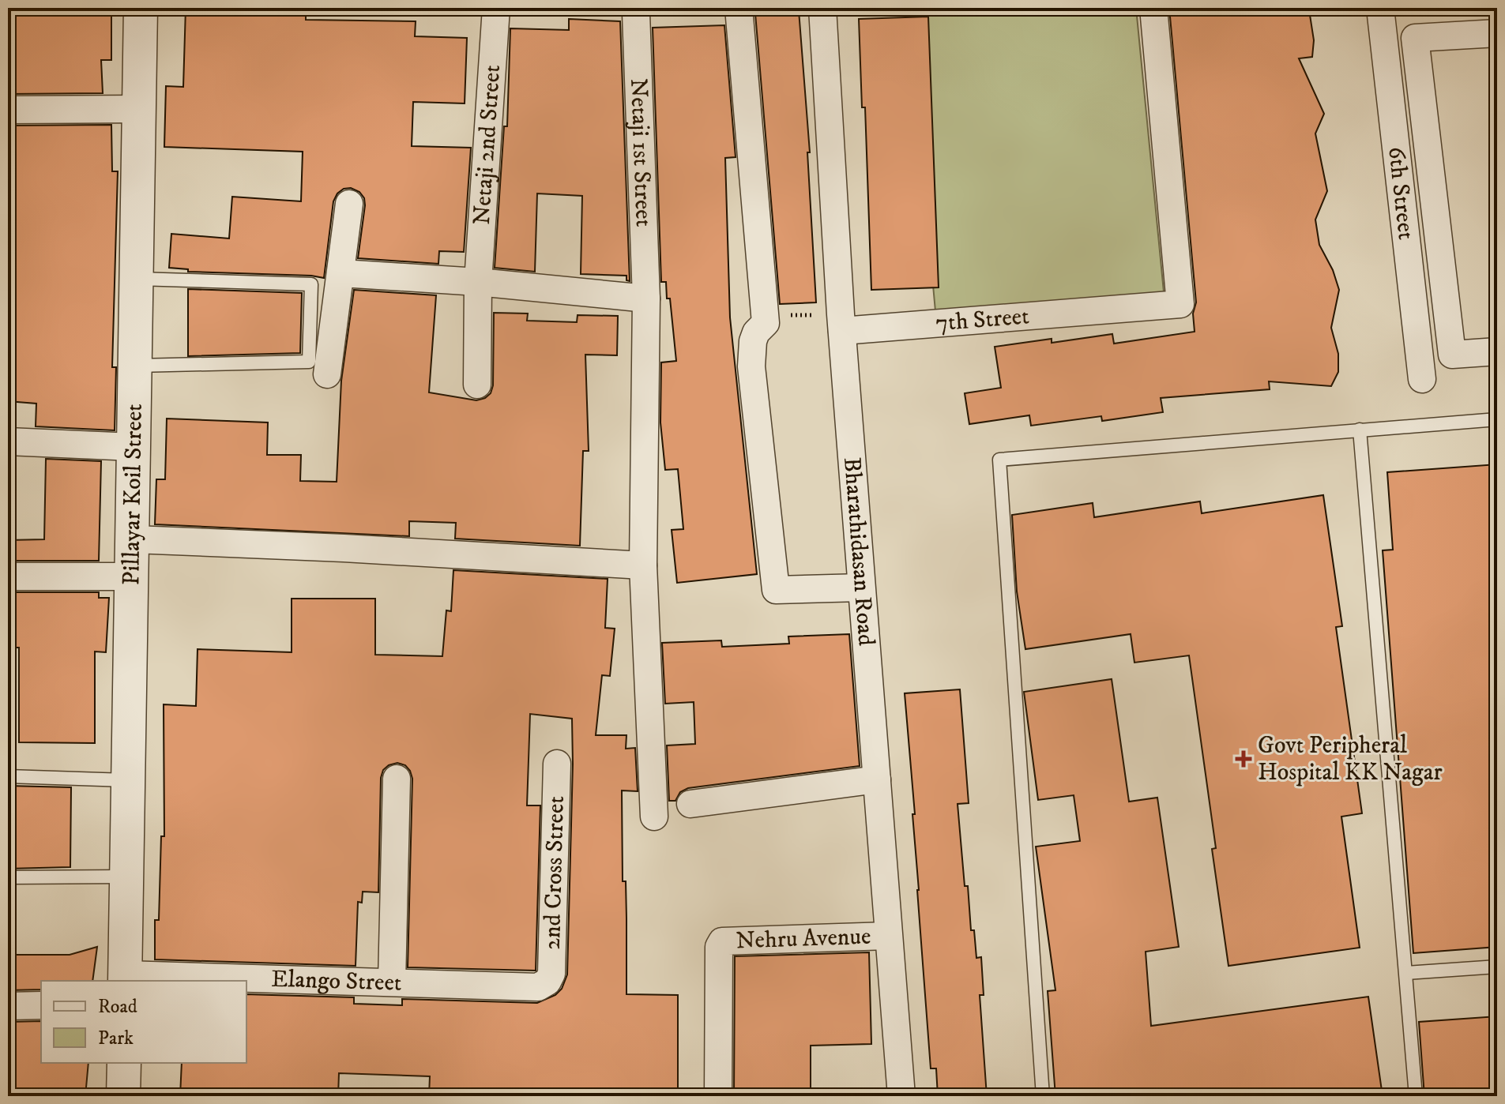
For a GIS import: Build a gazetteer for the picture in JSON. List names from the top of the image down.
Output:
{
  "streets": {
    "street": [
      "Netaji 2nd Street",
      "Netaji 1st Street",
      "6th Street",
      "7th Street",
      "Pillayar Koil Street",
      "Bharathidasan Road",
      "2nd Cross Street",
      "Nehru Avenue",
      "Elango Street"
    ]
  },
  "crossings": [
    ["7th Street", "Bharathidasan Road"],
    ["Pillayar Koil Street", "Elango Street"],
    ["Bharathidasan Road", "Nehru Avenue"],
    ["2nd Cross Street", "Elango Street"]
  ],
  "places": {
    "health": ["Govt Peripheral Hospital KK Nagar"]
  },
  "legend": ["Road", "Park"]
}
